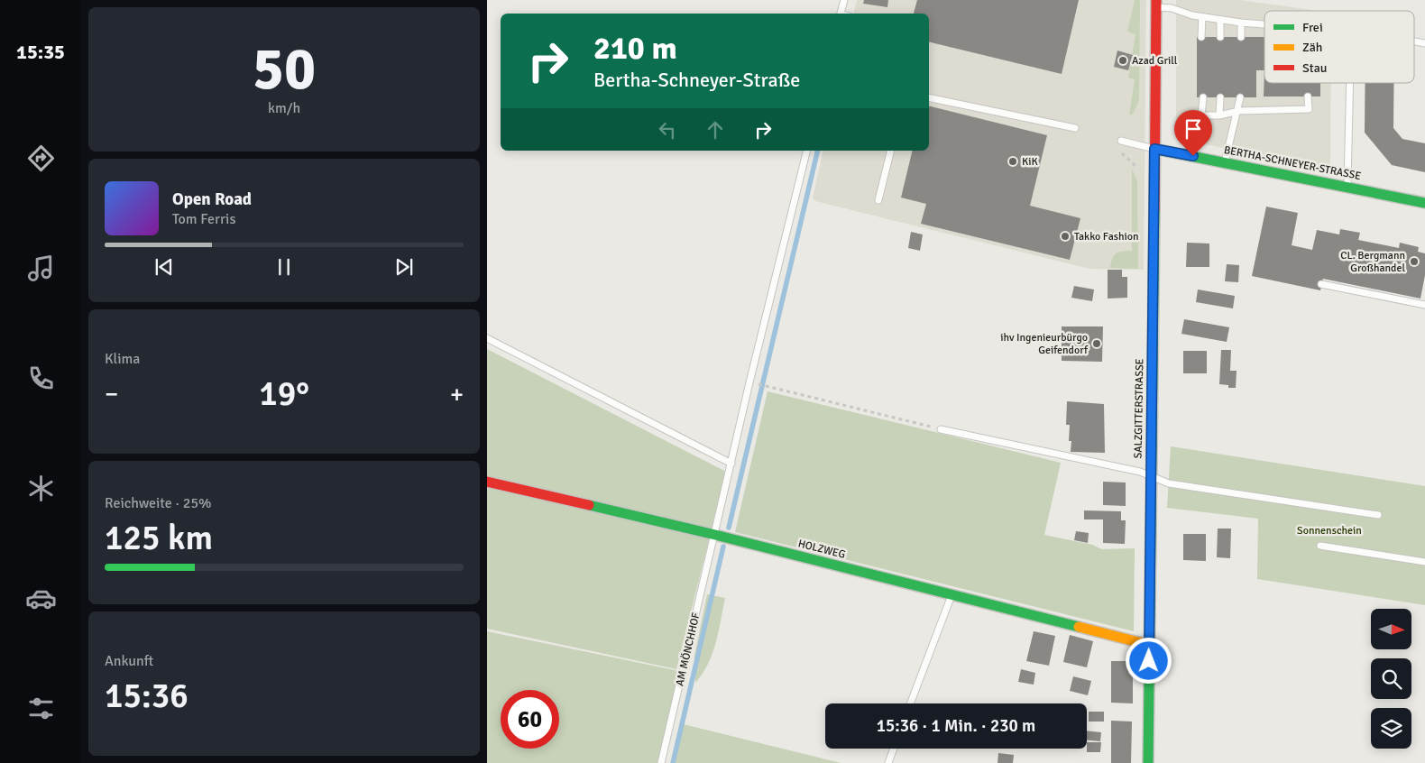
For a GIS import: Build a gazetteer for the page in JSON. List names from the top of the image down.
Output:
{
  "streets": {
    "street": ["BERTHA-SCHNEYER-STRASSE", "SALZGITTERSTRASSE", "HOLZWEG"],
    "lane": ["AM MÖNCHHOF"]
  },
  "crossings": [
    ["BERTHA-SCHNEYER-STRASSE", "SALZGITTERSTRASSE"],
    ["SALZGITTERSTRASSE", "HOLZWEG"],
    ["HOLZWEG", "AM MÖNCHHOF"]
  ],
  "parks": ["Sonnenschein"],
  "places": [
    "Azad Grill",
    "KiK",
    "Takko Fashion",
    "CL. Bergmann Großhandel",
    "ihv Ingenieurbürgo Geifendorf"
  ],
  "legend": ["Frei", "Zäh", "Stau"],
  "north": "right",
  "page": {
    "tabs": "15:35",
    "tile": [
      ["50", "km/h"],
      "Klima",
      ["Reichweite · 25%", "125 km"],
      ["Ankunft", "15:36"]
    ],
    "turn": ["210 m", "Bertha-Schneyer-Straße"],
    "song": ["Open Road", "Tom Ferris"],
    "heat": ["−", "19°", "+"],
    "limit": "60",
    "trip": "15:36 · 1 Min. · 230 m"
  }
}
